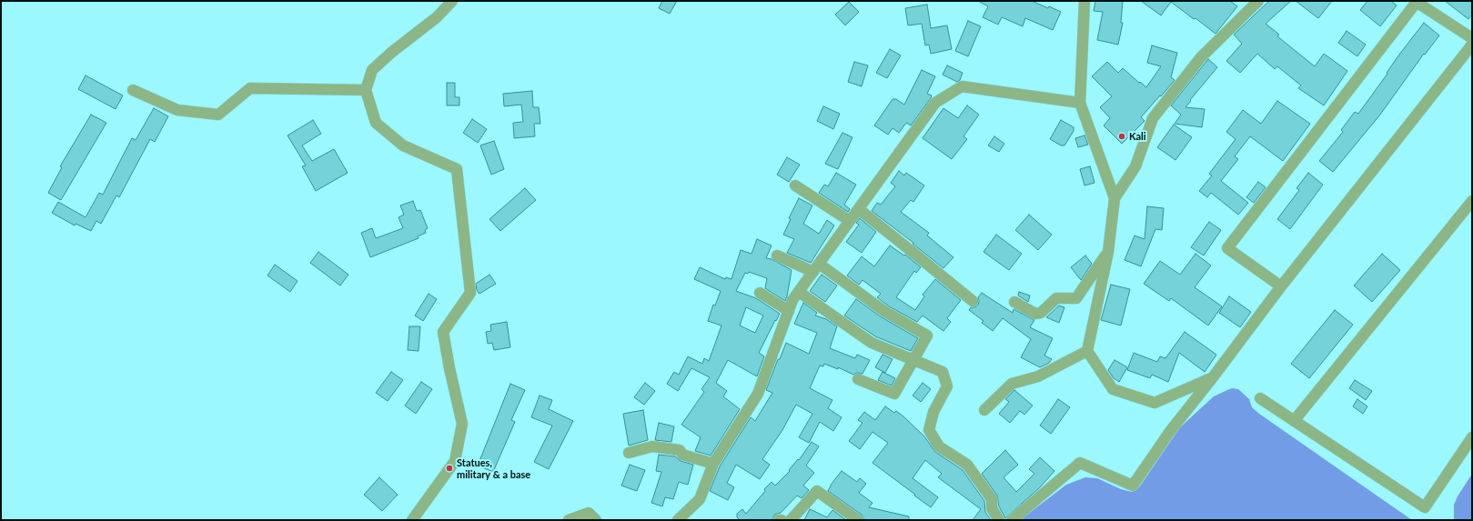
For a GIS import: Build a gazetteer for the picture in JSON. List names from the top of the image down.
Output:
{
  "places": ["Kali", "Statues, military & a base"]
}
